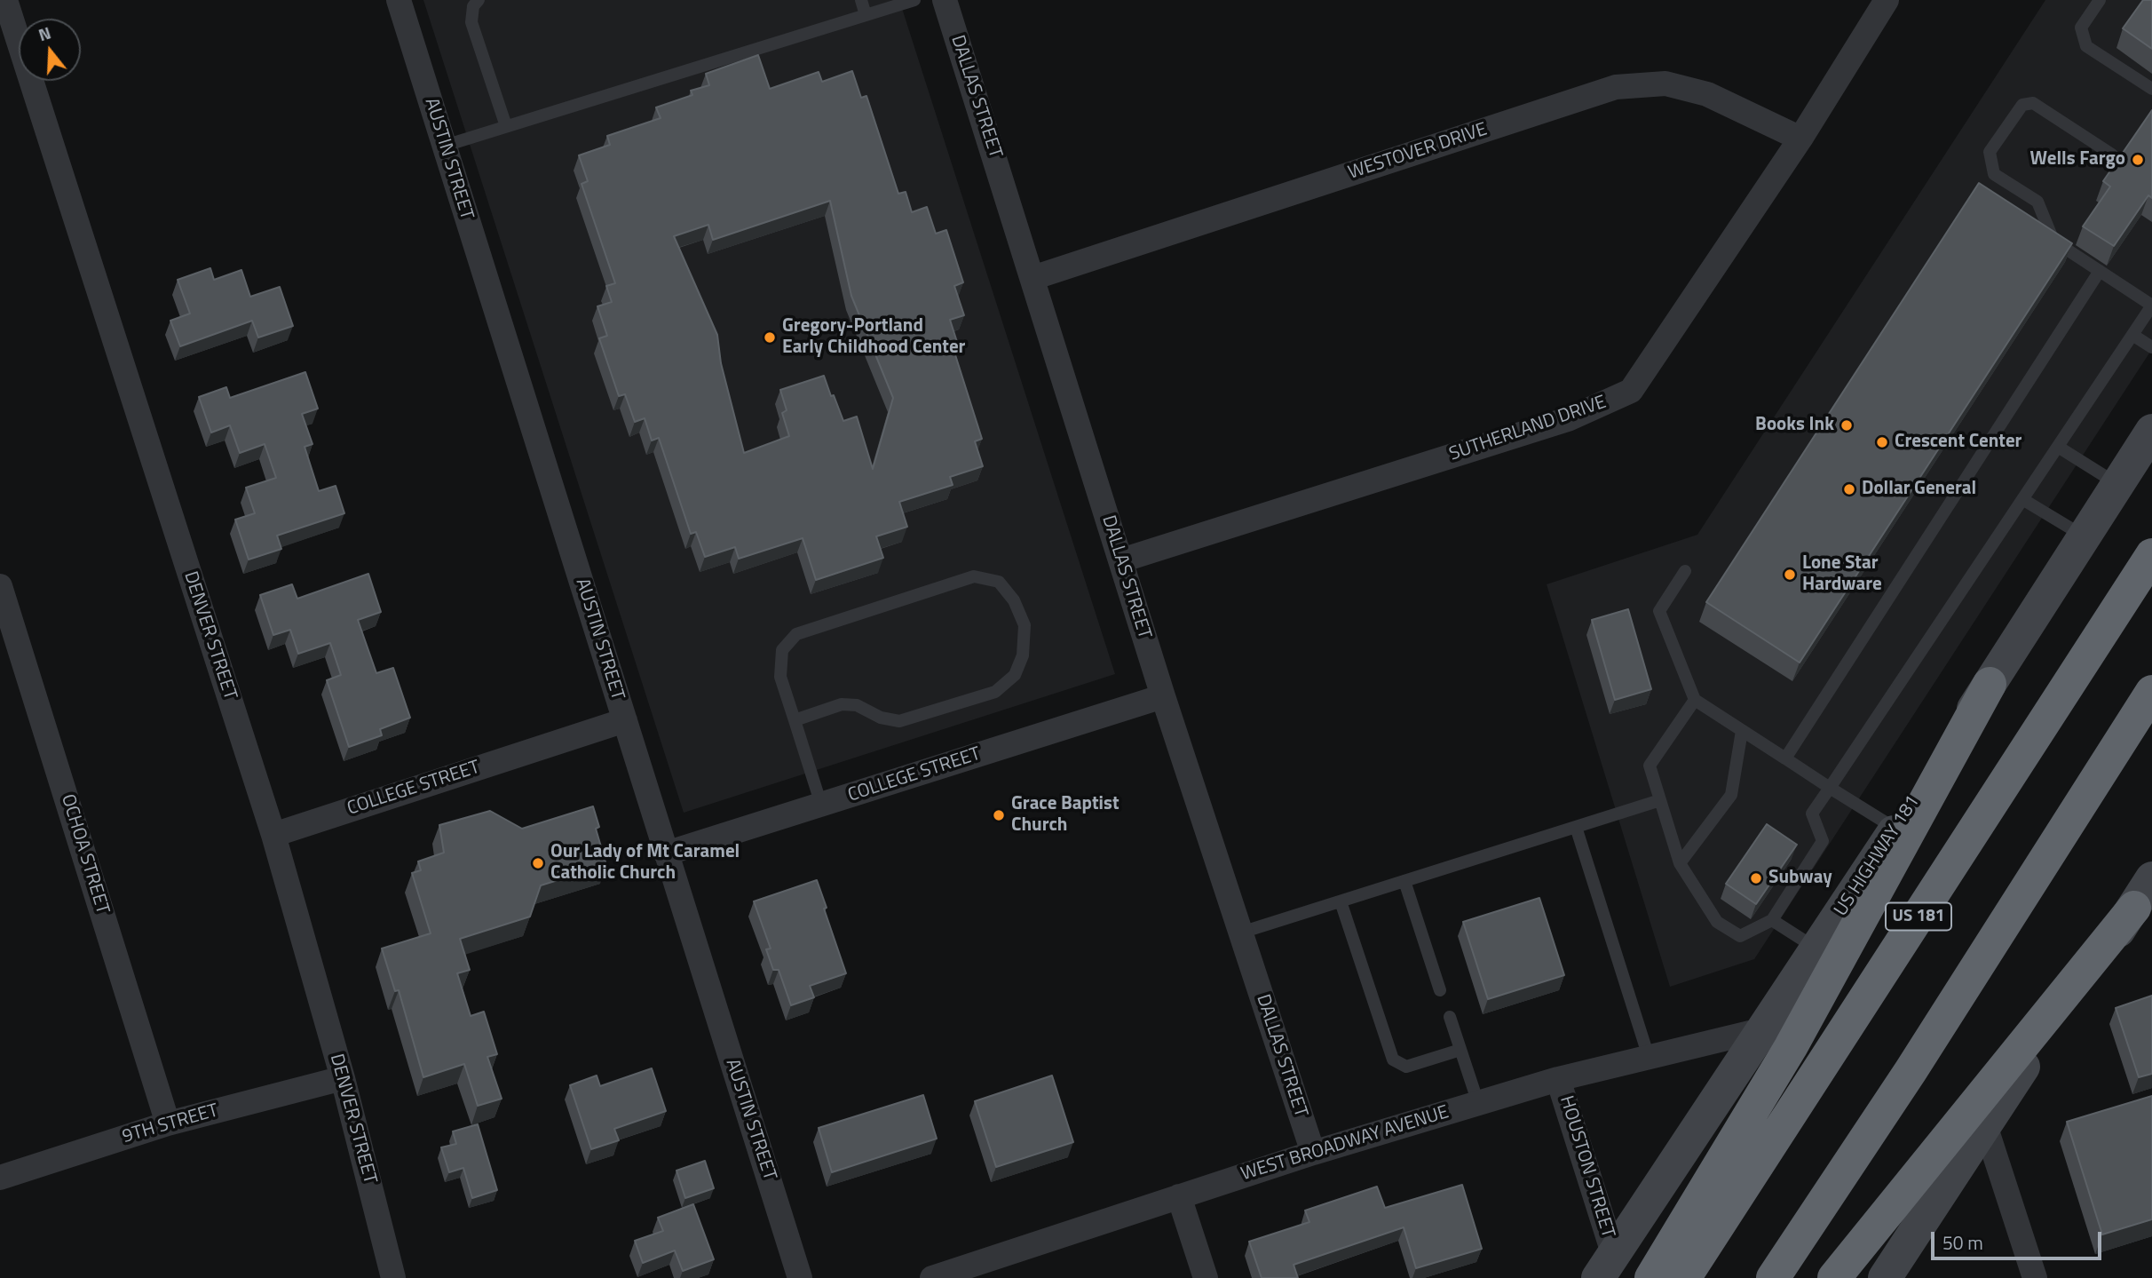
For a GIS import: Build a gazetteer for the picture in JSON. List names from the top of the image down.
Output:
{
  "streets": {
    "highway": ["US 181"],
    "main road": ["US HIGHWAY 181"],
    "street": [
      "DALLAS STREET",
      "WESTOVER DRIVE",
      "AUSTIN STREET",
      "SUTHERLAND DRIVE",
      "DENVER STREET",
      "COLLEGE STREET",
      "OCHOA STREET",
      "9TH STREET",
      "WEST BROADWAY AVENUE",
      "HOUSTON STREET"
    ]
  },
  "crossings": [
    ["DALLAS STREET", "WESTOVER DRIVE"],
    ["DALLAS STREET", "SUTHERLAND DRIVE"],
    ["DALLAS STREET", "COLLEGE STREET"],
    ["DALLAS STREET", "WEST BROADWAY AVENUE"],
    ["WESTOVER DRIVE", "SUTHERLAND DRIVE"],
    ["AUSTIN STREET", "COLLEGE STREET"],
    ["DENVER STREET", "COLLEGE STREET"],
    ["DENVER STREET", "9TH STREET"],
    ["OCHOA STREET", "9TH STREET"],
    ["US HIGHWAY 181", "WEST BROADWAY AVENUE"],
    ["US HIGHWAY 181", "HOUSTON STREET"],
    ["WEST BROADWAY AVENUE", "HOUSTON STREET"]
  ],
  "places": [
    "Wells Fargo",
    "Gregory-Portland Early Childhood Center",
    "Books Ink",
    "Crescent Center",
    "Dollar General",
    "Lone Star Hardware",
    "Grace Baptist Church",
    "Our Lady of Mt Caramel Catholic Church",
    "Subway"
  ],
  "scale_bar": "50 m",
  "north": "top"
}
